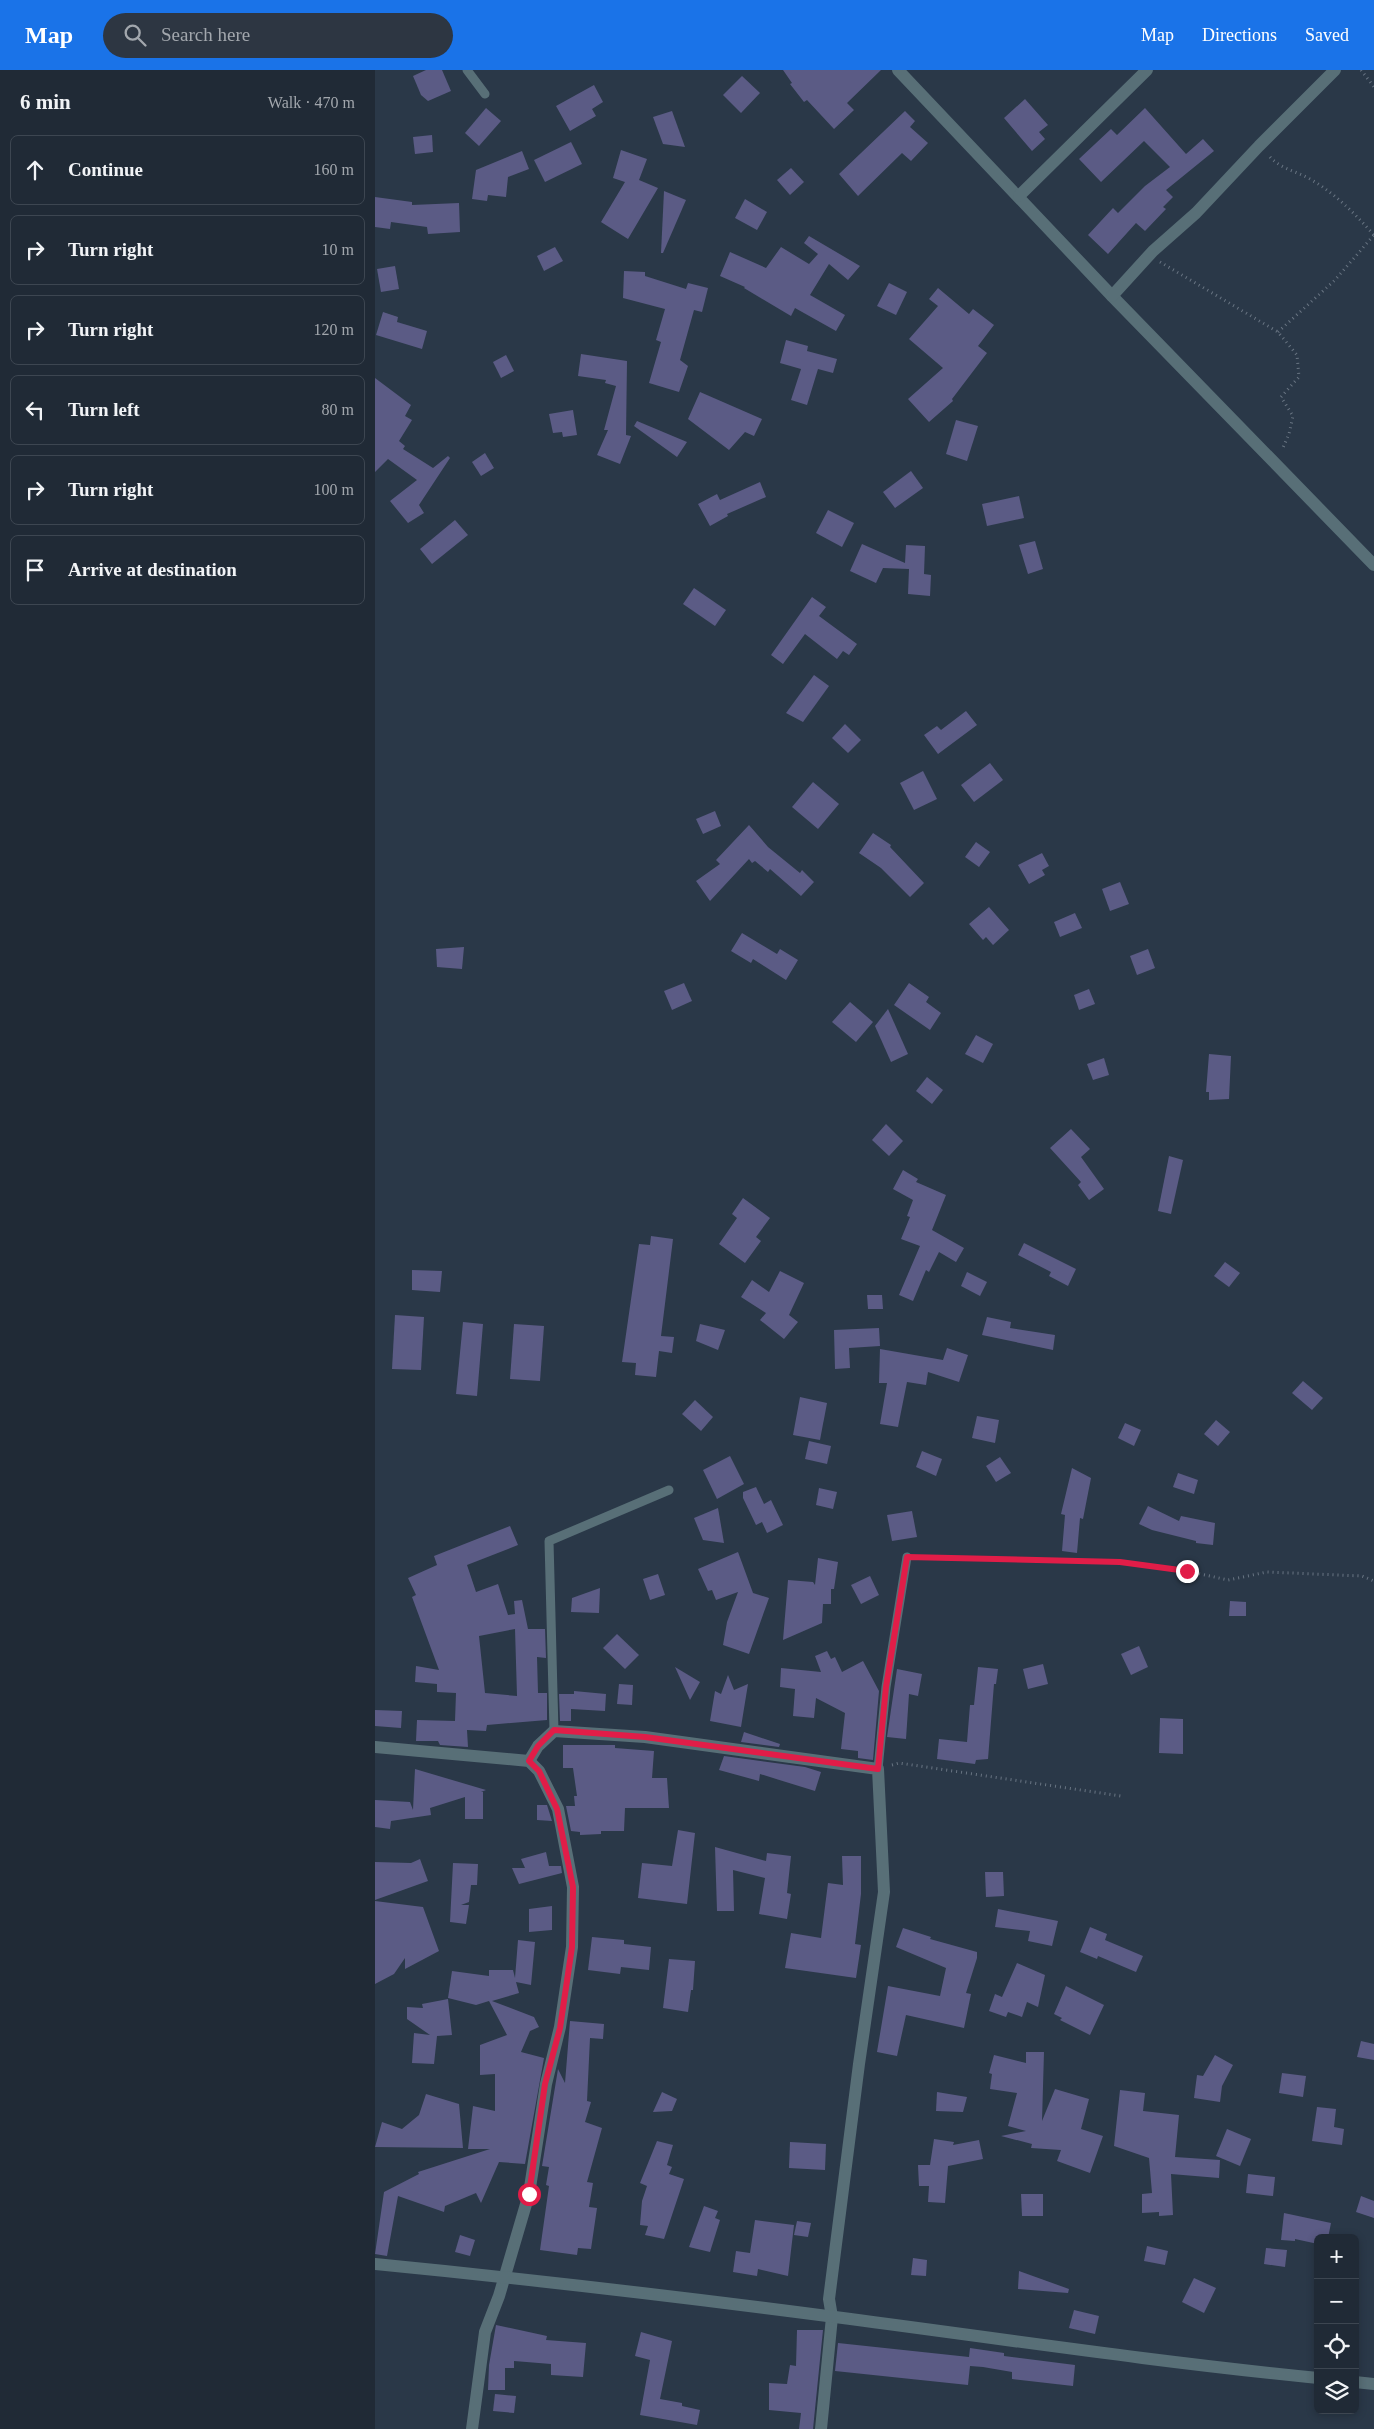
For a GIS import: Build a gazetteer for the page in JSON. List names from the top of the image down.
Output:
{
  "page": {
    "header": "Map",
    "search": "Search here",
    "nav": ["Map", "Directions", "Saved"],
    "heading": ["6 min", "Walk · 470 m"],
    "list": [
      ["Continue", "160 m"],
      ["Turn right", "10 m"],
      ["Turn right", "120 m"],
      ["Turn left", "80 m"],
      ["Turn right", "100 m"],
      "Arrive at destination"
    ],
    "map_buttons": ["+", "−"]
  }
}
